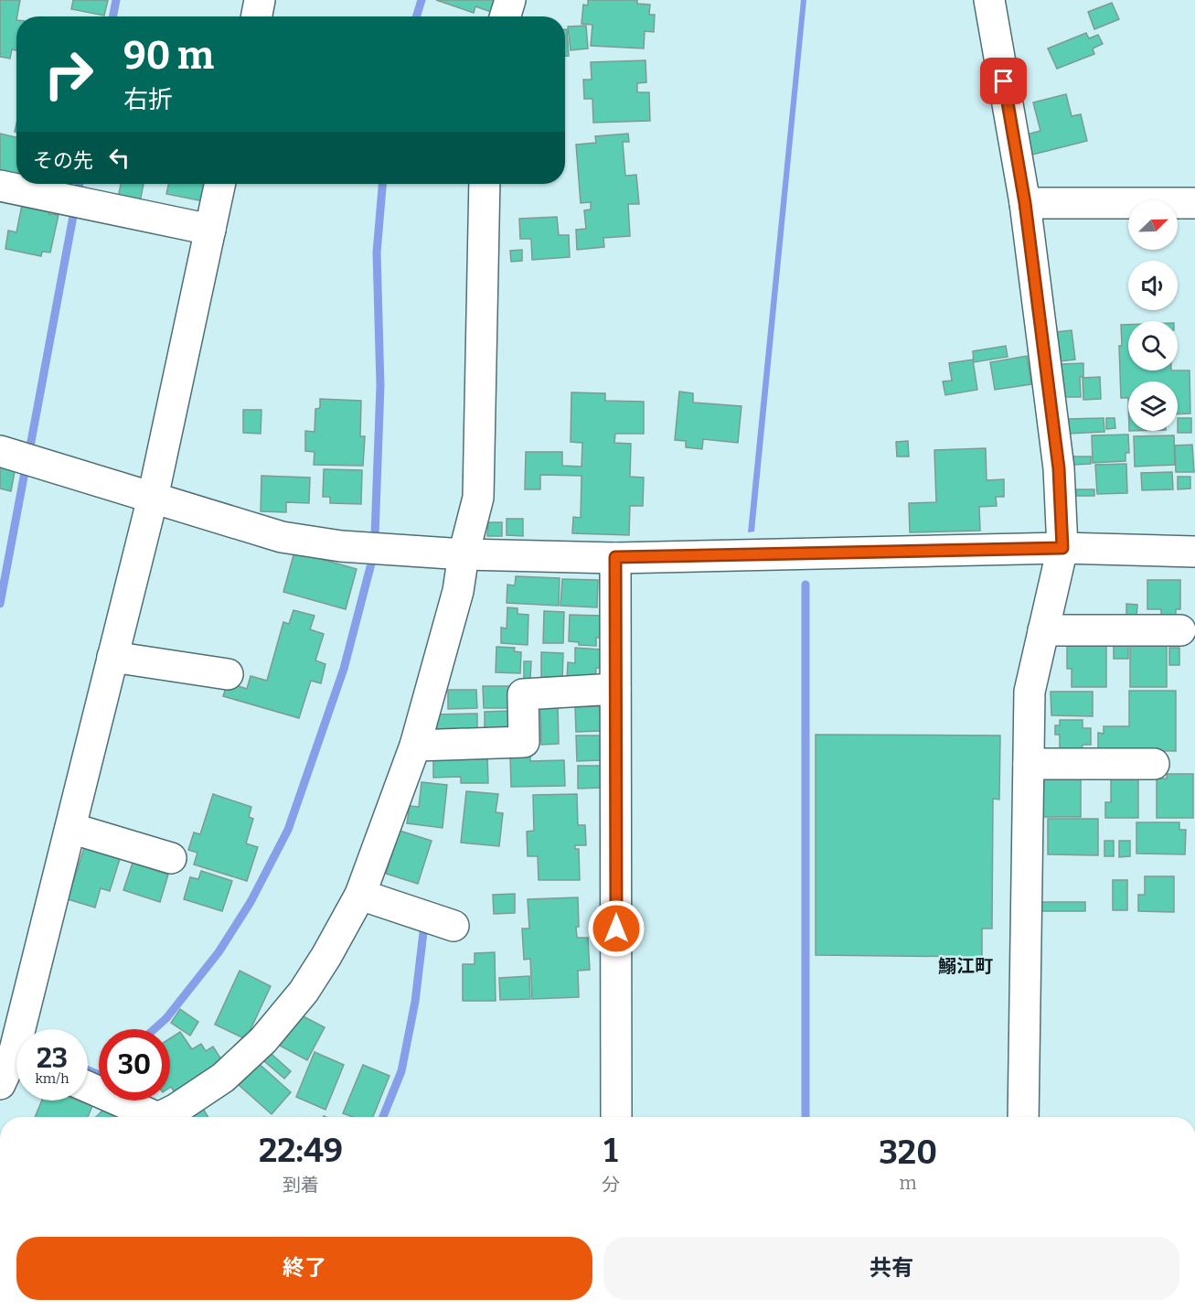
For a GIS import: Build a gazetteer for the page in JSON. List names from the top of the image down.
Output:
{
  "districts": ["鰯江町"],
  "north": "top right",
  "page": {
    "turn": ["90 m", "右折"],
    "then": "その先",
    "speed": "23 km/h",
    "limit": "30",
    "eta": [
      "22:49",
      "到着",
      "1",
      "分",
      "320",
      "m"
    ],
    "buttons": ["終了", "共有"]
  }
}
